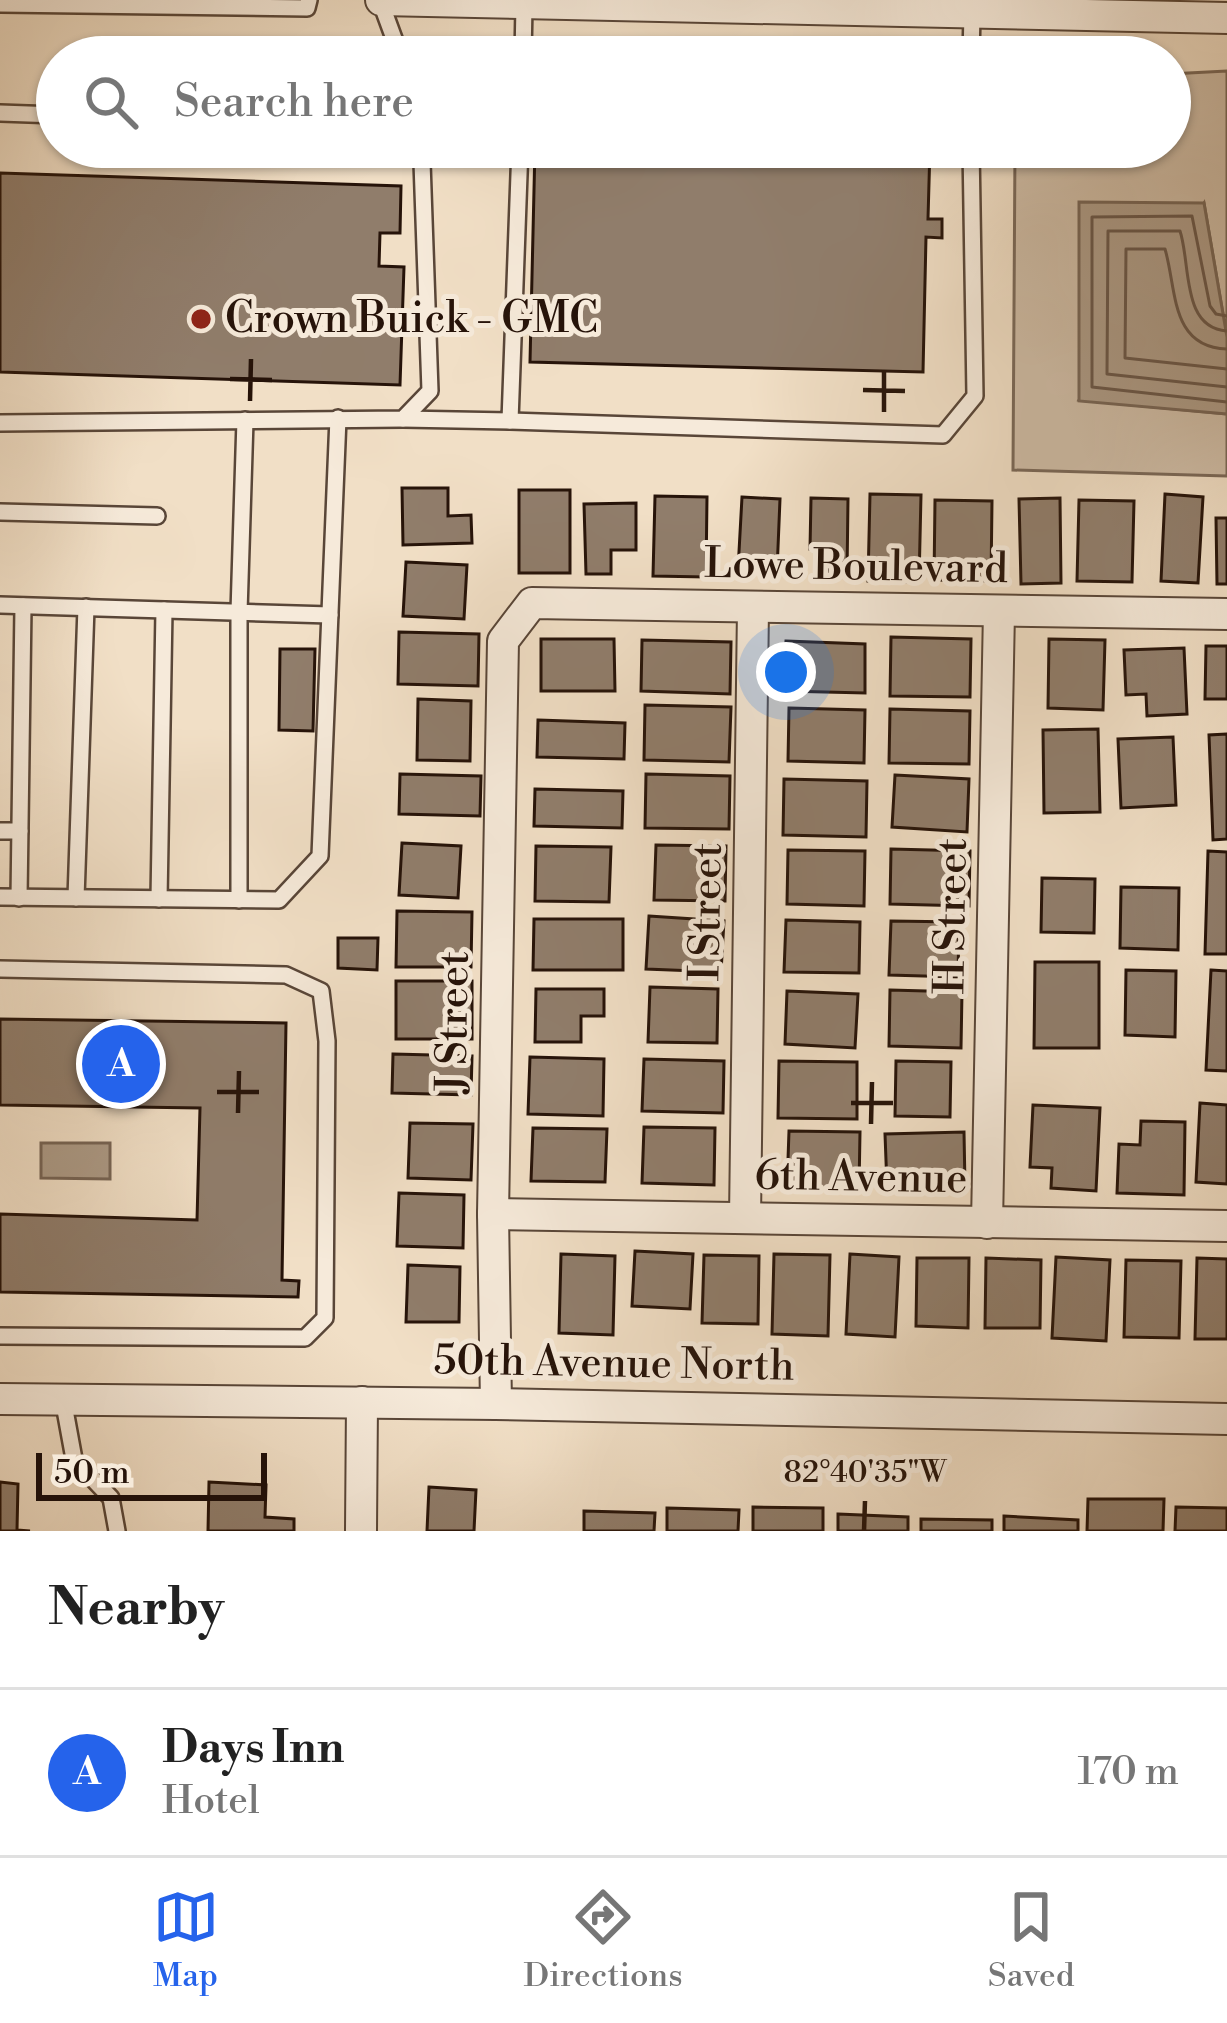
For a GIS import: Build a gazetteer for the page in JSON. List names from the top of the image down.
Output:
{
  "streets": {
    "street": [
      "Lowe Boulevard",
      "I Street",
      "H Street",
      "J Street",
      "6th Avenue",
      "50th Avenue North"
    ]
  },
  "crossings": [
    ["Lowe Boulevard", "I Street"],
    ["Lowe Boulevard", "H Street"],
    ["Lowe Boulevard", "J Street"],
    ["I Street", "6th Avenue"],
    ["H Street", "6th Avenue"],
    ["J Street", "6th Avenue"],
    ["J Street", "50th Avenue North"]
  ],
  "places": ["Crown Buick - GMC"],
  "scale_bar": "50 m",
  "page": {
    "search": "Search here",
    "pins": "A",
    "scale": "50 m",
    "heading": "Nearby",
    "list": [
      {
        "mark": "A",
        "name": "Days Inn",
        "note": "Hotel",
        "value": "170 m"
      }
    ],
    "nav": ["Map", "Directions", "Saved"]
  },
  "coordinates": ["82°40'35\"W"]
}
